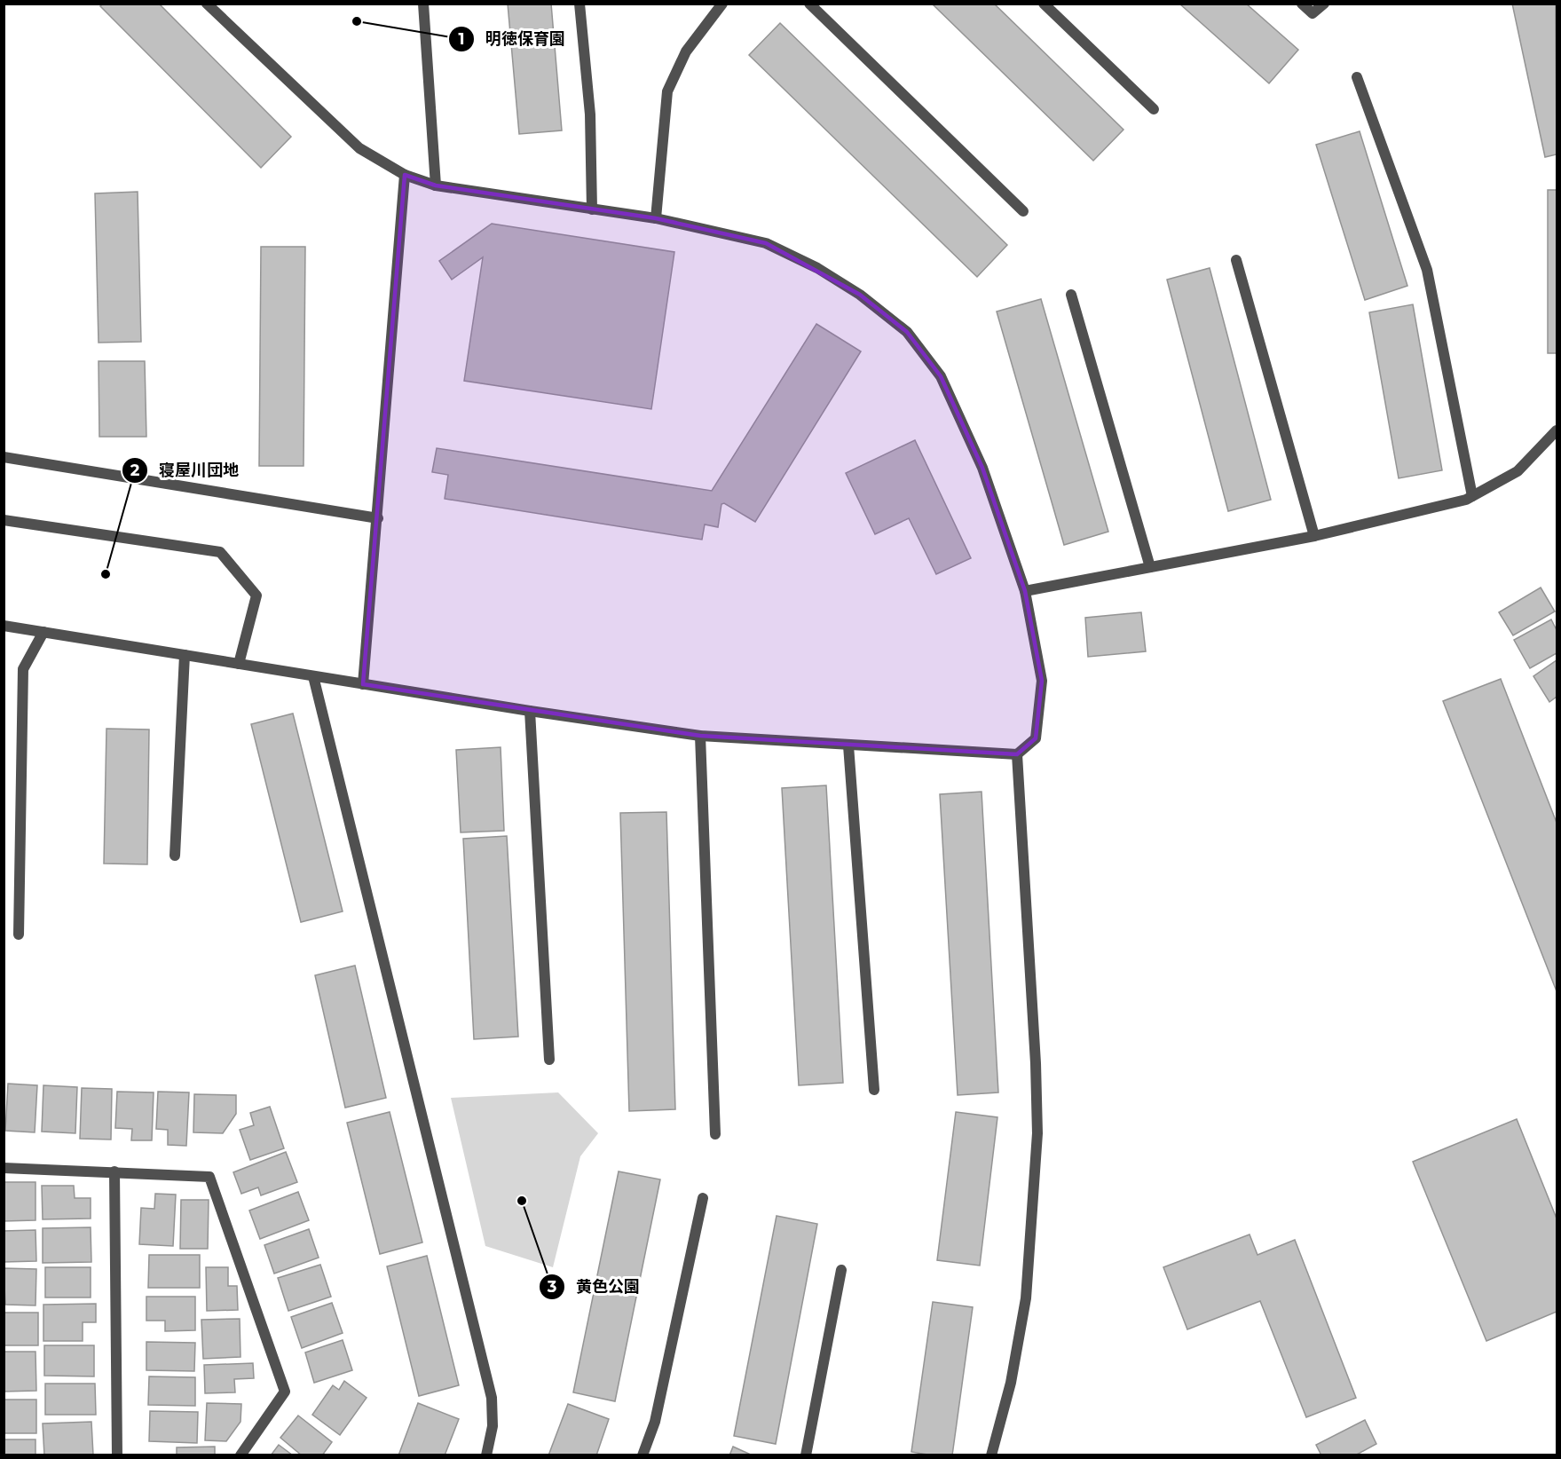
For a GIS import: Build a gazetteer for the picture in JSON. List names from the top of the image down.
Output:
{
  "places": ["明徳保育園", "寝屋川団地", "黄色公園"]
}
